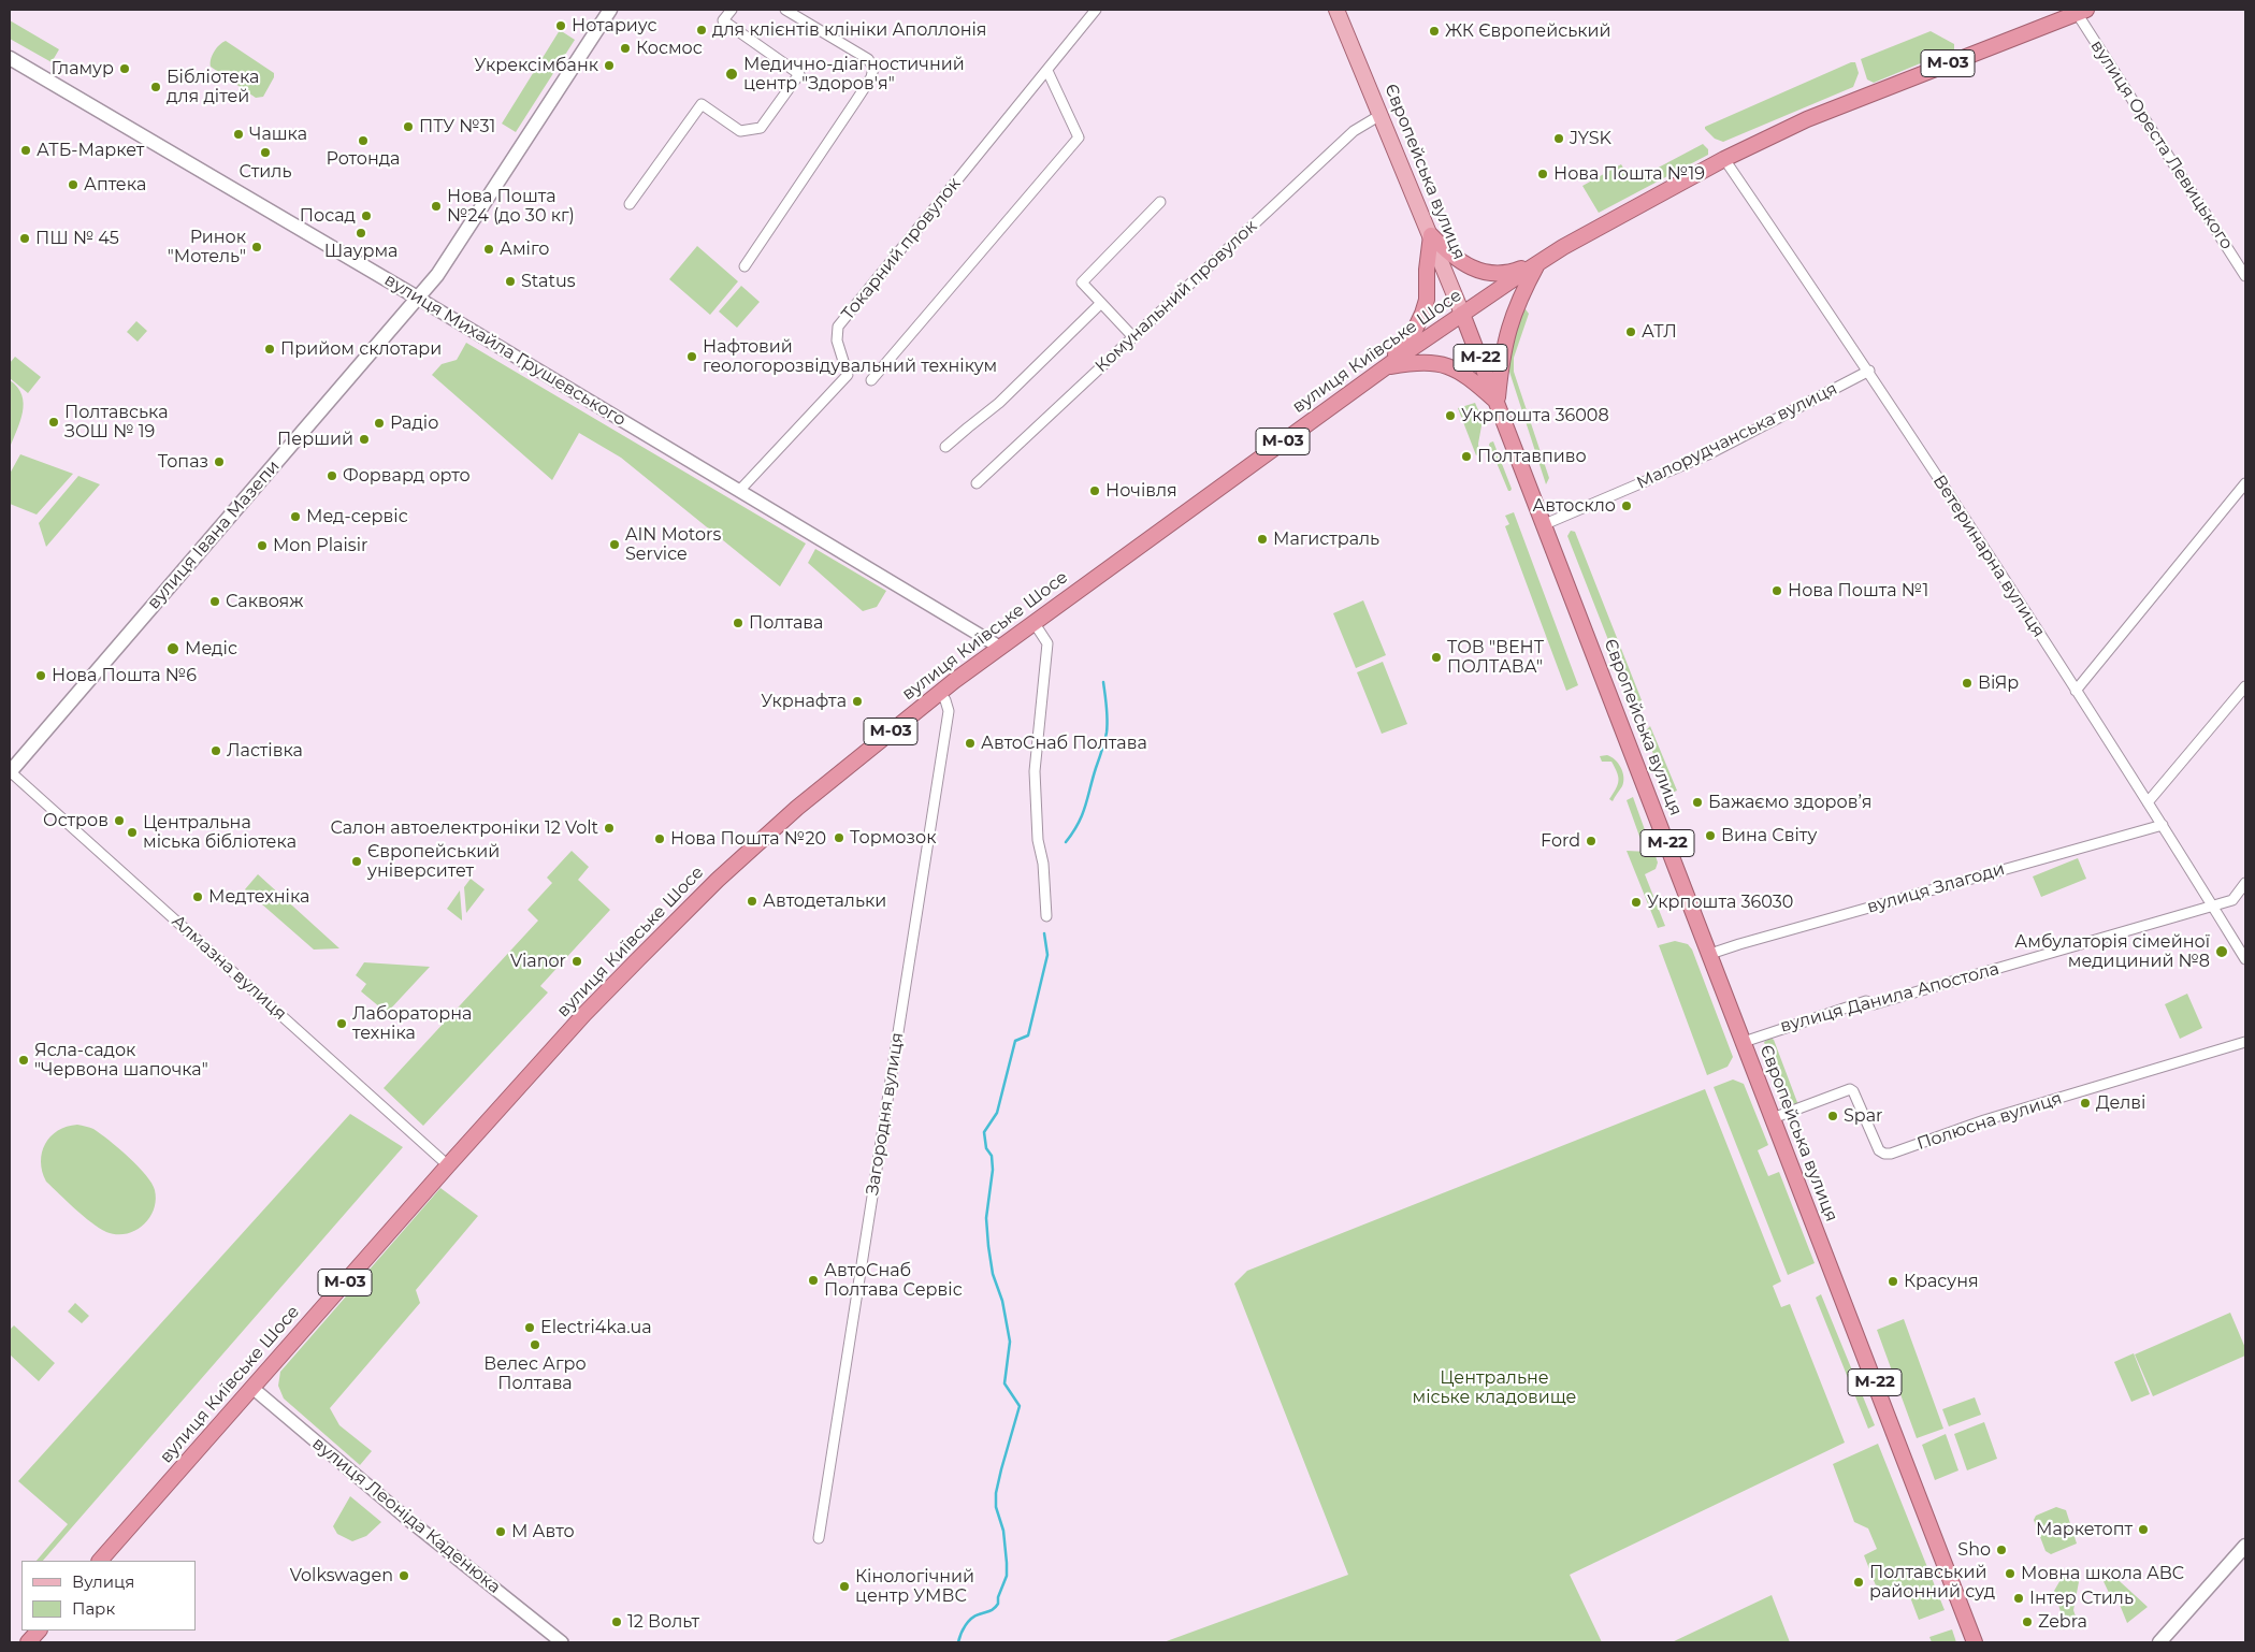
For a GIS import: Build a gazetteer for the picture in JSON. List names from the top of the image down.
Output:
{
  "streets": {
    "highway": [
      "М-03",
      "Європейська вулиця",
      "вулиця Київське Шосе",
      "М-22"
    ],
    "main road": ["вулиця Михайла Грушевського", "вулиця Івана Мазепи"],
    "street": [
      "вулиця Ореста Левицького",
      "Токарний провулок",
      "Комунальний провулок",
      "Малорудчанська вулиця",
      "Ветеринарна вулиця",
      "вулиця Злагоди",
      "Алмазна вулиця",
      "вулиця Данила Апостола",
      "Загородня вулиця",
      "Полюсна вулиця",
      "вулиця Леоніда Каденюка"
    ]
  },
  "crossings": [
    ["М-03", "вулиця Ореста Левицького"],
    ["М-03", "вулиця Київське Шосе"],
    ["М-03", "Ветеринарна вулиця"],
    ["Європейська вулиця", "Комунальний провулок"],
    ["Європейська вулиця", "вулиця Київське Шосе"],
    ["Європейська вулиця", "Малорудчанська вулиця"],
    ["Європейська вулиця", "вулиця Злагоди"],
    ["Європейська вулиця", "вулиця Данила Апостола"],
    ["Європейська вулиця", "Полюсна вулиця"],
    ["Токарний провулок", "вулиця Михайла Грушевського"],
    ["вулиця Михайла Грушевського", "вулиця Київське Шосе"],
    ["вулиця Михайла Грушевського", "вулиця Івана Мазепи"],
    ["вулиця Київське Шосе", "Алмазна вулиця"],
    ["вулиця Київське Шосе", "Загородня вулиця"],
    ["вулиця Київське Шосе", "вулиця Леоніда Каденюка"],
    ["Малорудчанська вулиця", "Ветеринарна вулиця"],
    ["вулиця Івана Мазепи", "Алмазна вулиця"],
    ["Ветеринарна вулиця", "вулиця Злагоди"],
    ["Ветеринарна вулиця", "вулиця Данила Апостола"]
  ],
  "parks": ["Центральне міське кладовище"],
  "places": [
    "Нотариус",
    "для клієнтів клініки Аполлонія",
    "ЖК Європейський",
    "Космос",
    "Укрексімбанк",
    "Гламур",
    "Медично-діагностичний центр \"Здоров'я\"",
    "Бібліотека для дітей",
    "ПТУ №31",
    "Чашка",
    "JYSK",
    "Ротонда",
    "АТБ-Маркет",
    "Стиль",
    "Нова Пошта №19",
    "Аптека",
    "Нова Пошта №24 (до 30 кг)",
    "Посад",
    "Шаурма",
    "ПШ № 45",
    "Ринок \"Мотель\"",
    "Аміго",
    "Status",
    "АТЛ",
    "Прийом склотари",
    "Нафтовий геологорозвідувальний технікум",
    "Укрпошта 36008",
    "Полтавська ЗОШ № 19",
    "Радіо",
    "Перший",
    "Полтавпиво",
    "Топаз",
    "Форвард орто",
    "Ночівля",
    "Автоскло",
    "Мед-сервіс",
    "Магистраль",
    "AIN Motors Service",
    "Mon Plaisir",
    "Нова Пошта №1",
    "Саквояж",
    "Полтава",
    "Медіс",
    "ТОВ \"ВЕНТ ПОЛТАВА\"",
    "Нова Пошта №6",
    "ВіЯр",
    "Укрнафта",
    "АвтоСнаб Полтава",
    "Ластівка",
    "Бажаємо здоровʼя",
    "Остров",
    "Салон автоелектроніки 12 Volt",
    "Центральна міська бібліотека",
    "Вина Світу",
    "Тормозок",
    "Нова Пошта №20",
    "Ford",
    "Європейський університет",
    "Медтехніка",
    "Автодетальки",
    "Укрпошта 36030",
    "Амбулаторія сімейної медициний №8",
    "Vianor",
    "Лабораторна техніка",
    "Ясла-садок \"Червона шапочка\"",
    "Делві",
    "Spar",
    "АвтоСнаб Полтава Сервіс",
    "Красуня",
    "Electri4ka.ua",
    "Велес Агро Полтава",
    "Маркетопт",
    "М Авто",
    "Sho",
    "Мовна школа ABC",
    "Volkswagen",
    "Полтавський районний суд",
    "Кінологічний центр УМВС",
    "Інтер Стиль",
    "12 Вольт",
    "Zebra"
  ],
  "legend": ["Вулиця", "Парк"]
}
